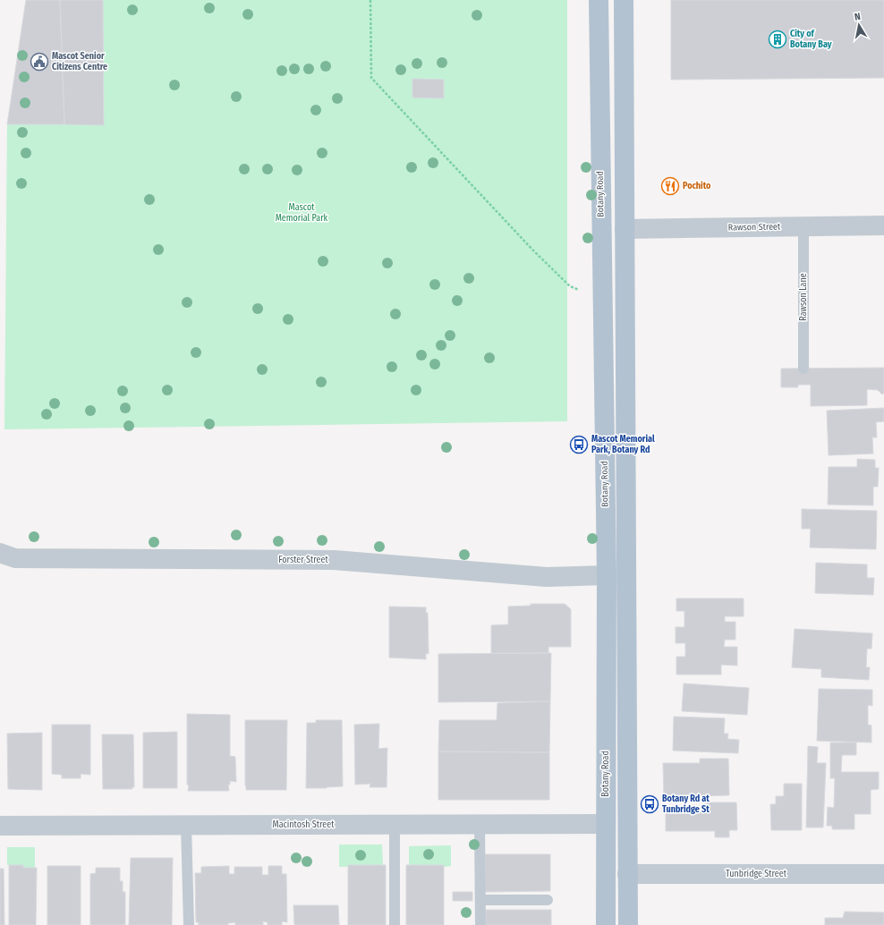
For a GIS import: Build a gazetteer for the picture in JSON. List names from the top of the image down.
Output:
{
  "streets": {
    "main road": ["Botany Road"],
    "street": [
      "Rawson Street",
      "Forster Street",
      "Macintosh Street",
      "Tunbridge Street"
    ],
    "lane": ["Rawson Lane"]
  },
  "crossings": [
    ["Botany Road", "Forster Street"],
    ["Botany Road", "Macintosh Street"],
    ["Rawson Street", "Rawson Lane"]
  ],
  "parks": ["Mascot Memorial Park"],
  "places": {
    "building": ["City of Botany Bay"],
    "public building": ["Mascot Senior Citizens Centre"],
    "restaurant": ["Pochito"],
    "bus stop": ["Mascot Memorial Park, Botany Rd", "Botany Rd at Tunbridge St"]
  },
  "north": "top"
}
